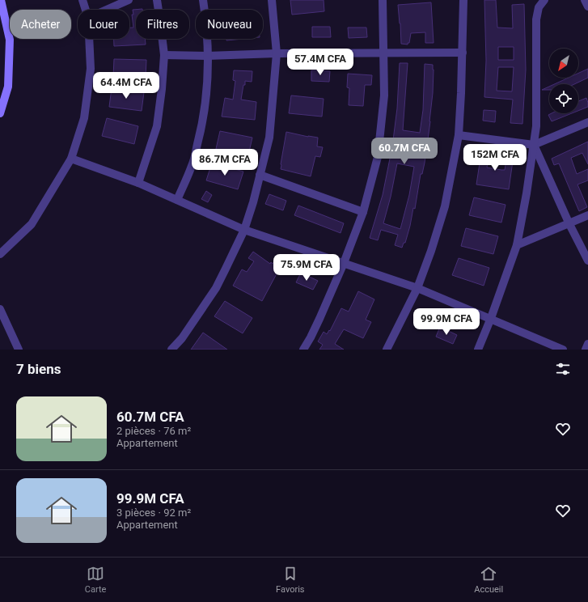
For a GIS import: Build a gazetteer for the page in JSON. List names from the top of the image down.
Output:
{
  "north": "bottom left",
  "page": {
    "chip": [
      "Acheter",
      "Louer",
      "Filtres",
      "Nouveau"
    ],
    "price": [
      "57.4M CFA",
      "64.4M CFA",
      "60.7M CFA",
      "152M CFA",
      "86.7M CFA",
      "75.9M CFA",
      "99.9M CFA"
    ],
    "heading": "7 biens",
    "list": [
      {
        "name": "60.7M CFA",
        "note": "2 pièces · 76 m² · Appartement"
      },
      {
        "name": "99.9M CFA",
        "note": "3 pièces · 92 m² · Appartement"
      }
    ],
    "tabs": ["Carte", "Favoris", "Accueil"]
  }
}
